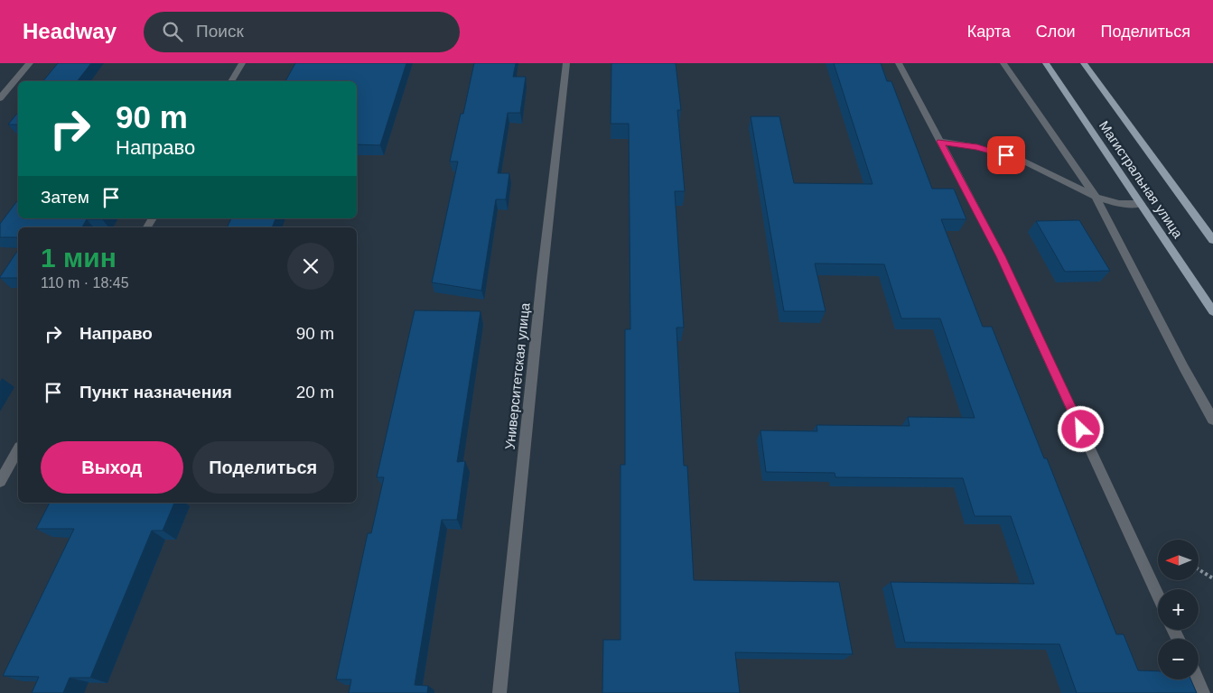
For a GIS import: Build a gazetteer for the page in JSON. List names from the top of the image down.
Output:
{
  "streets": {
    "main road": ["Магистральная улица"],
    "street": ["Университетская улица"]
  },
  "north": "left",
  "page": {
    "header": "Headway",
    "search": "Поиск",
    "nav": ["Карта", "Слои", "Поделиться"],
    "turn": ["90 m", "Направо"],
    "then": "Затем",
    "heading": ["1 мин", "110 m · 18:45"],
    "list": [
      {
        "name": "Направо",
        "value": "90 m"
      },
      {
        "name": "Пункт назначения",
        "value": "20 m"
      }
    ],
    "buttons": ["Выход", "Поделиться"],
    "map_buttons": ["+", "−"]
  }
}
